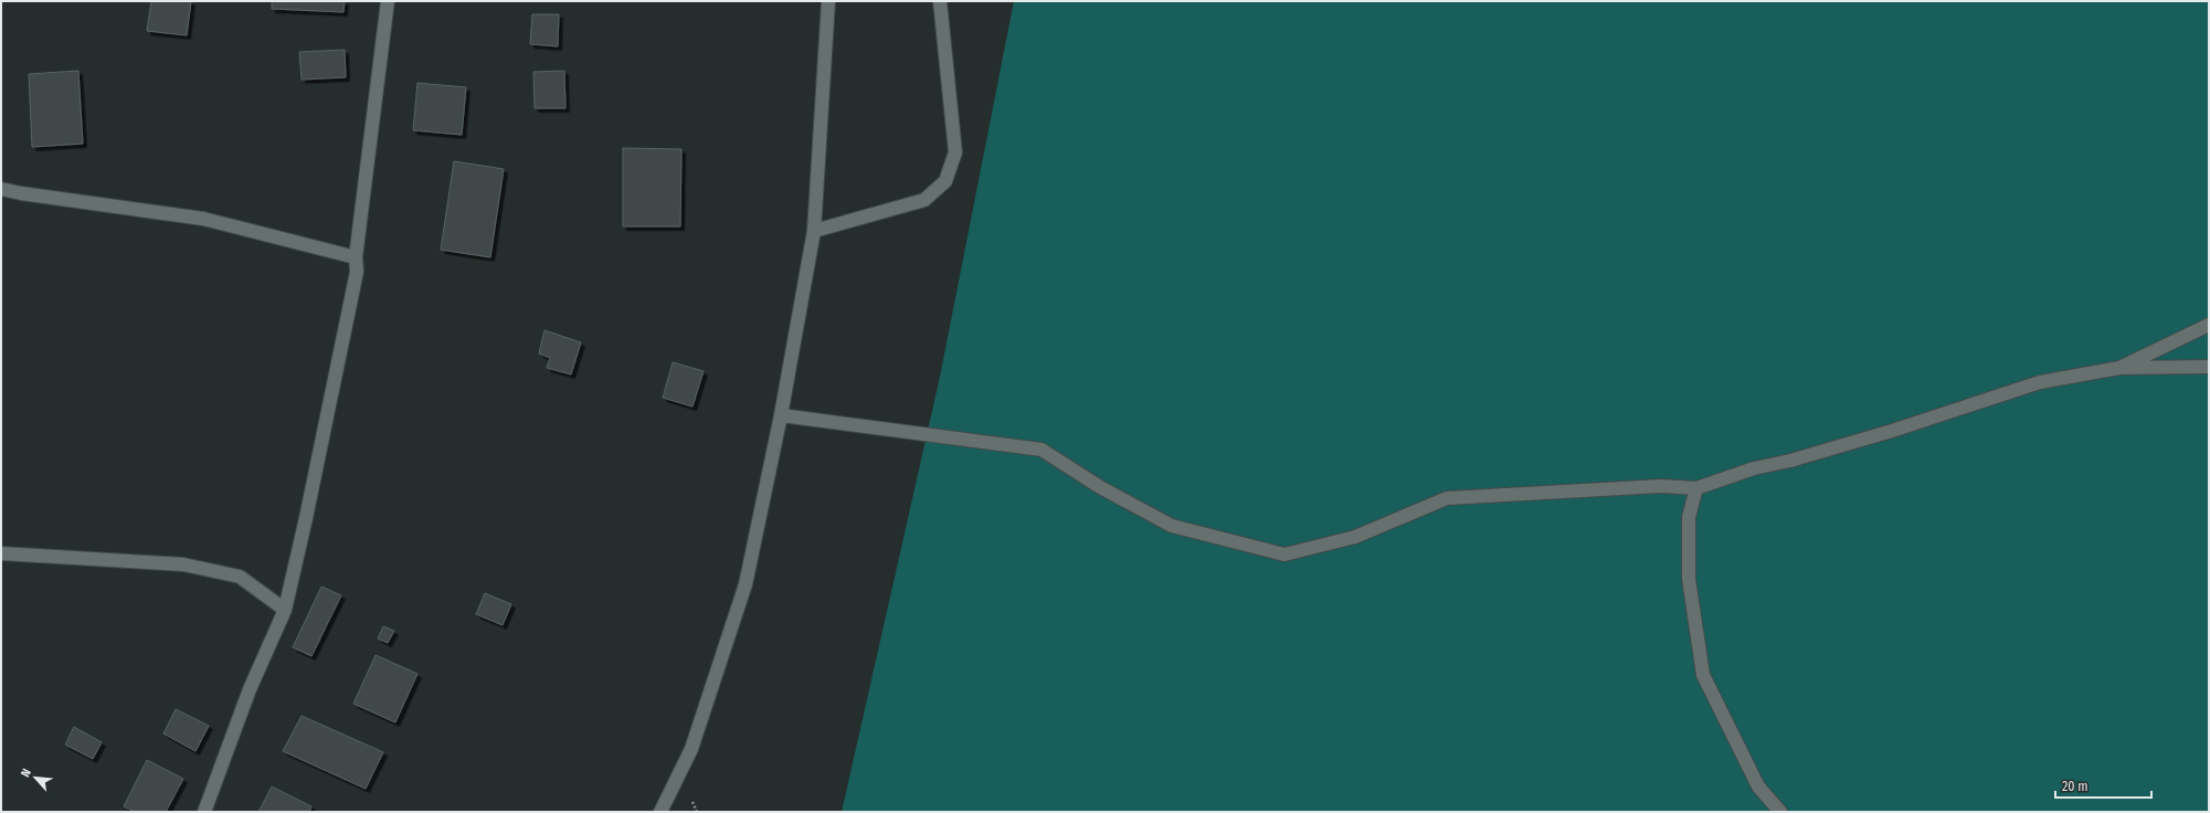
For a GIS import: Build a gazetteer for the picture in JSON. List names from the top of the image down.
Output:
{
  "scale_bar": "20 m",
  "north": "top left"
}
